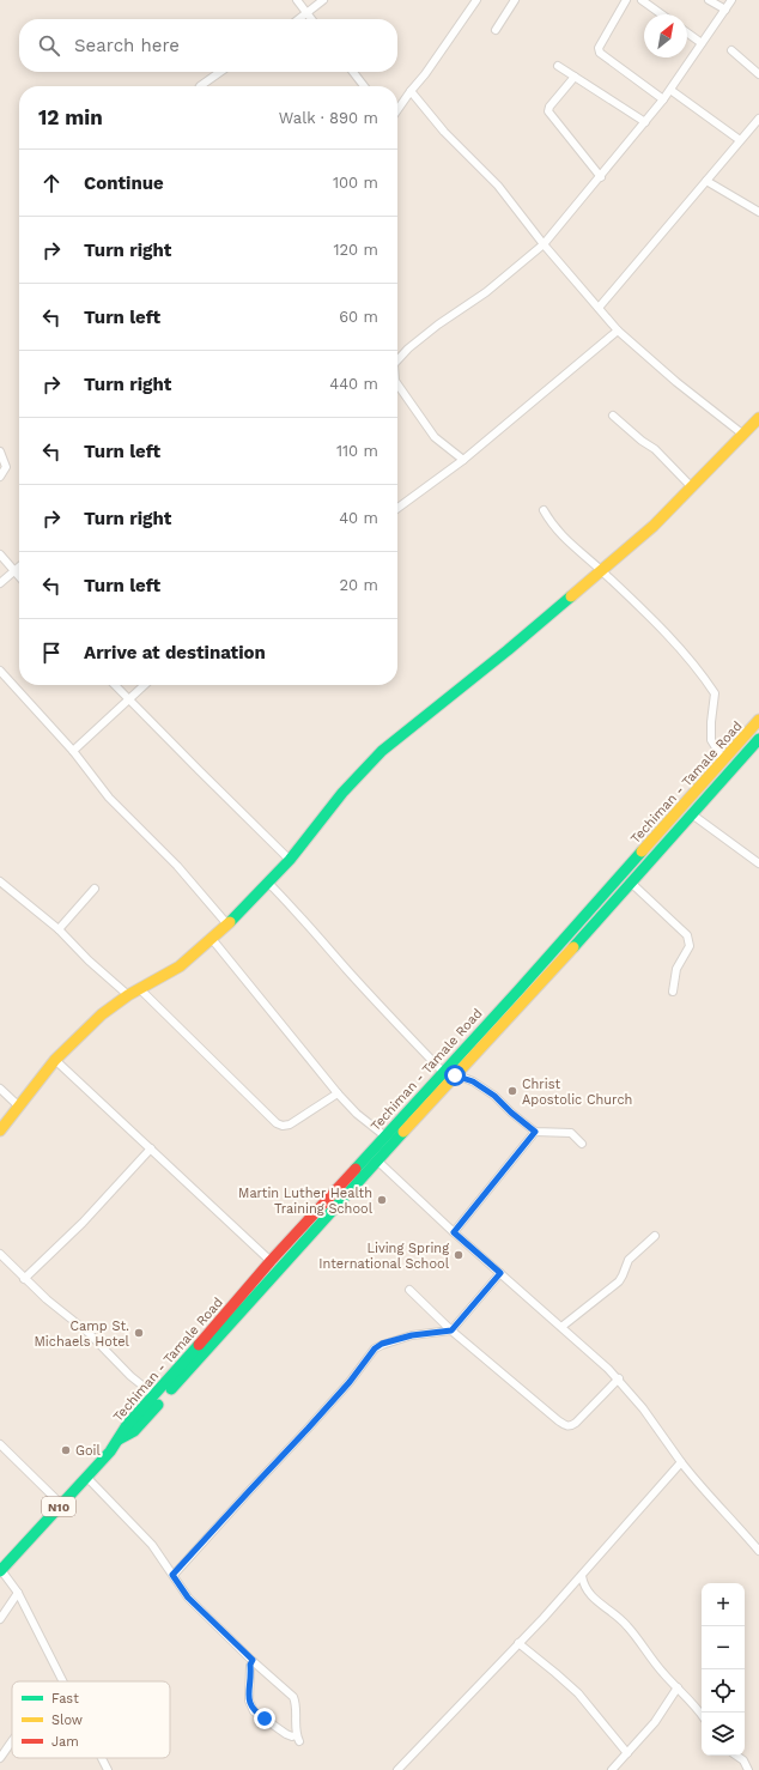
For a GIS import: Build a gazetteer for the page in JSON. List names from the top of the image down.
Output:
{
  "streets": {
    "main road": ["Techiman - Tamale Road", "N10"]
  },
  "places": [
    "Christ Apostolic Church",
    "Martin Luther Health Training School",
    "Living Spring International School",
    "Camp St. Michaels Hotel",
    "Goil"
  ],
  "legend": ["Fast", "Slow", "Jam"],
  "north": "top right",
  "page": {
    "search": "Search here",
    "heading": ["12 min", "Walk · 890 m"],
    "list": [
      ["Continue", "100 m"],
      ["Turn right", "120 m"],
      ["Turn left", "60 m"],
      ["Turn right", "440 m"],
      ["Turn left", "110 m"],
      ["Turn right", "40 m"],
      ["Turn left", "20 m"],
      "Arrive at destination"
    ],
    "map_buttons": ["+", "−"]
  }
}
